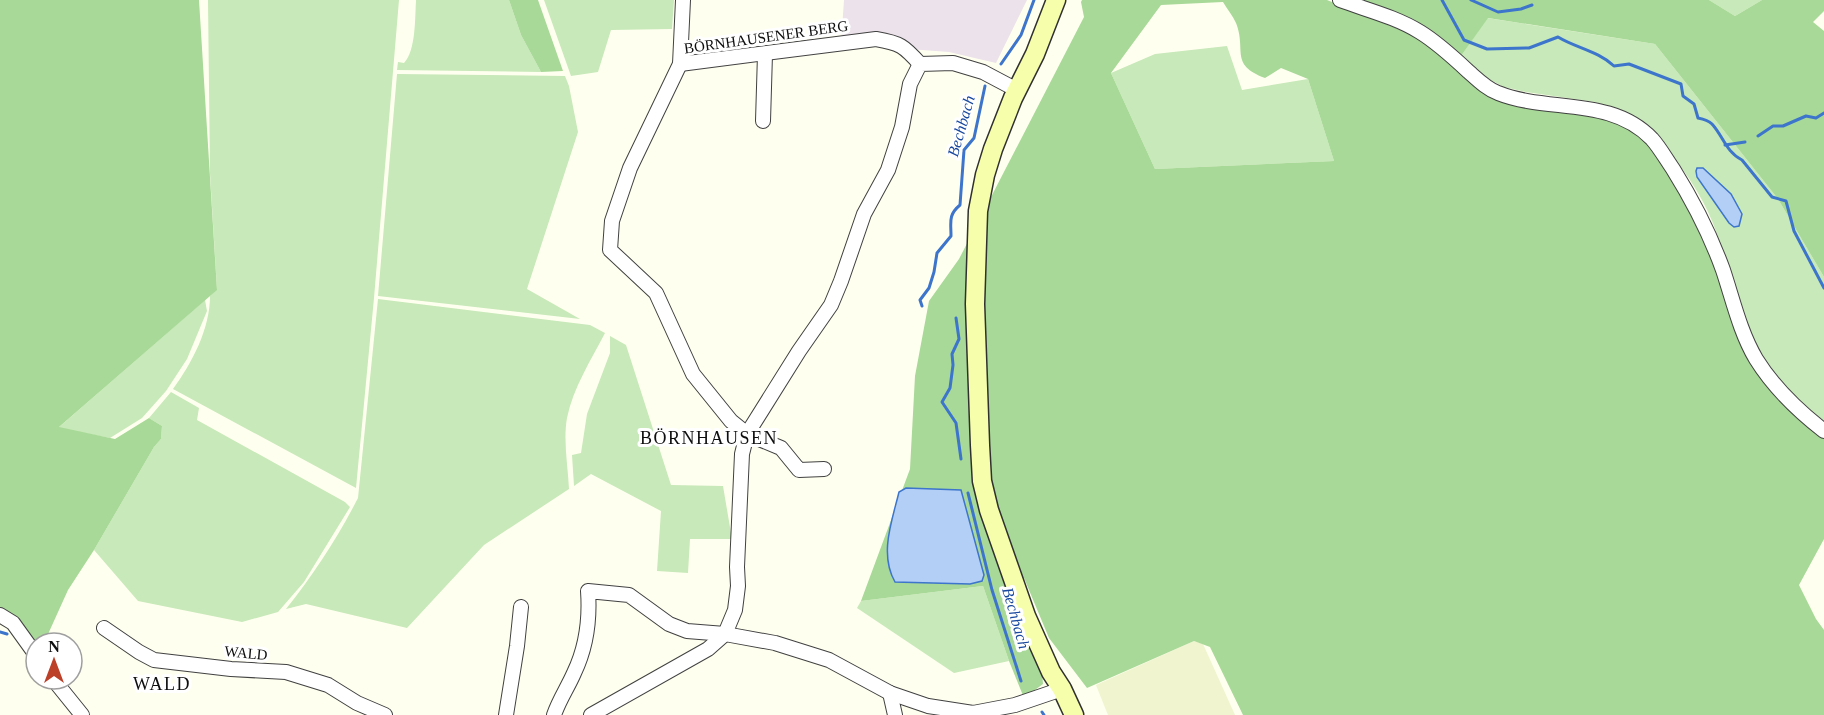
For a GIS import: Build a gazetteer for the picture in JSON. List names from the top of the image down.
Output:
{
  "streets": {
    "street": ["BÖRNHAUSENER BERG", "WALD"]
  },
  "districts": ["BÖRNHAUSEN", "WALD"],
  "water": ["Bechbach"],
  "north": "top"
}
